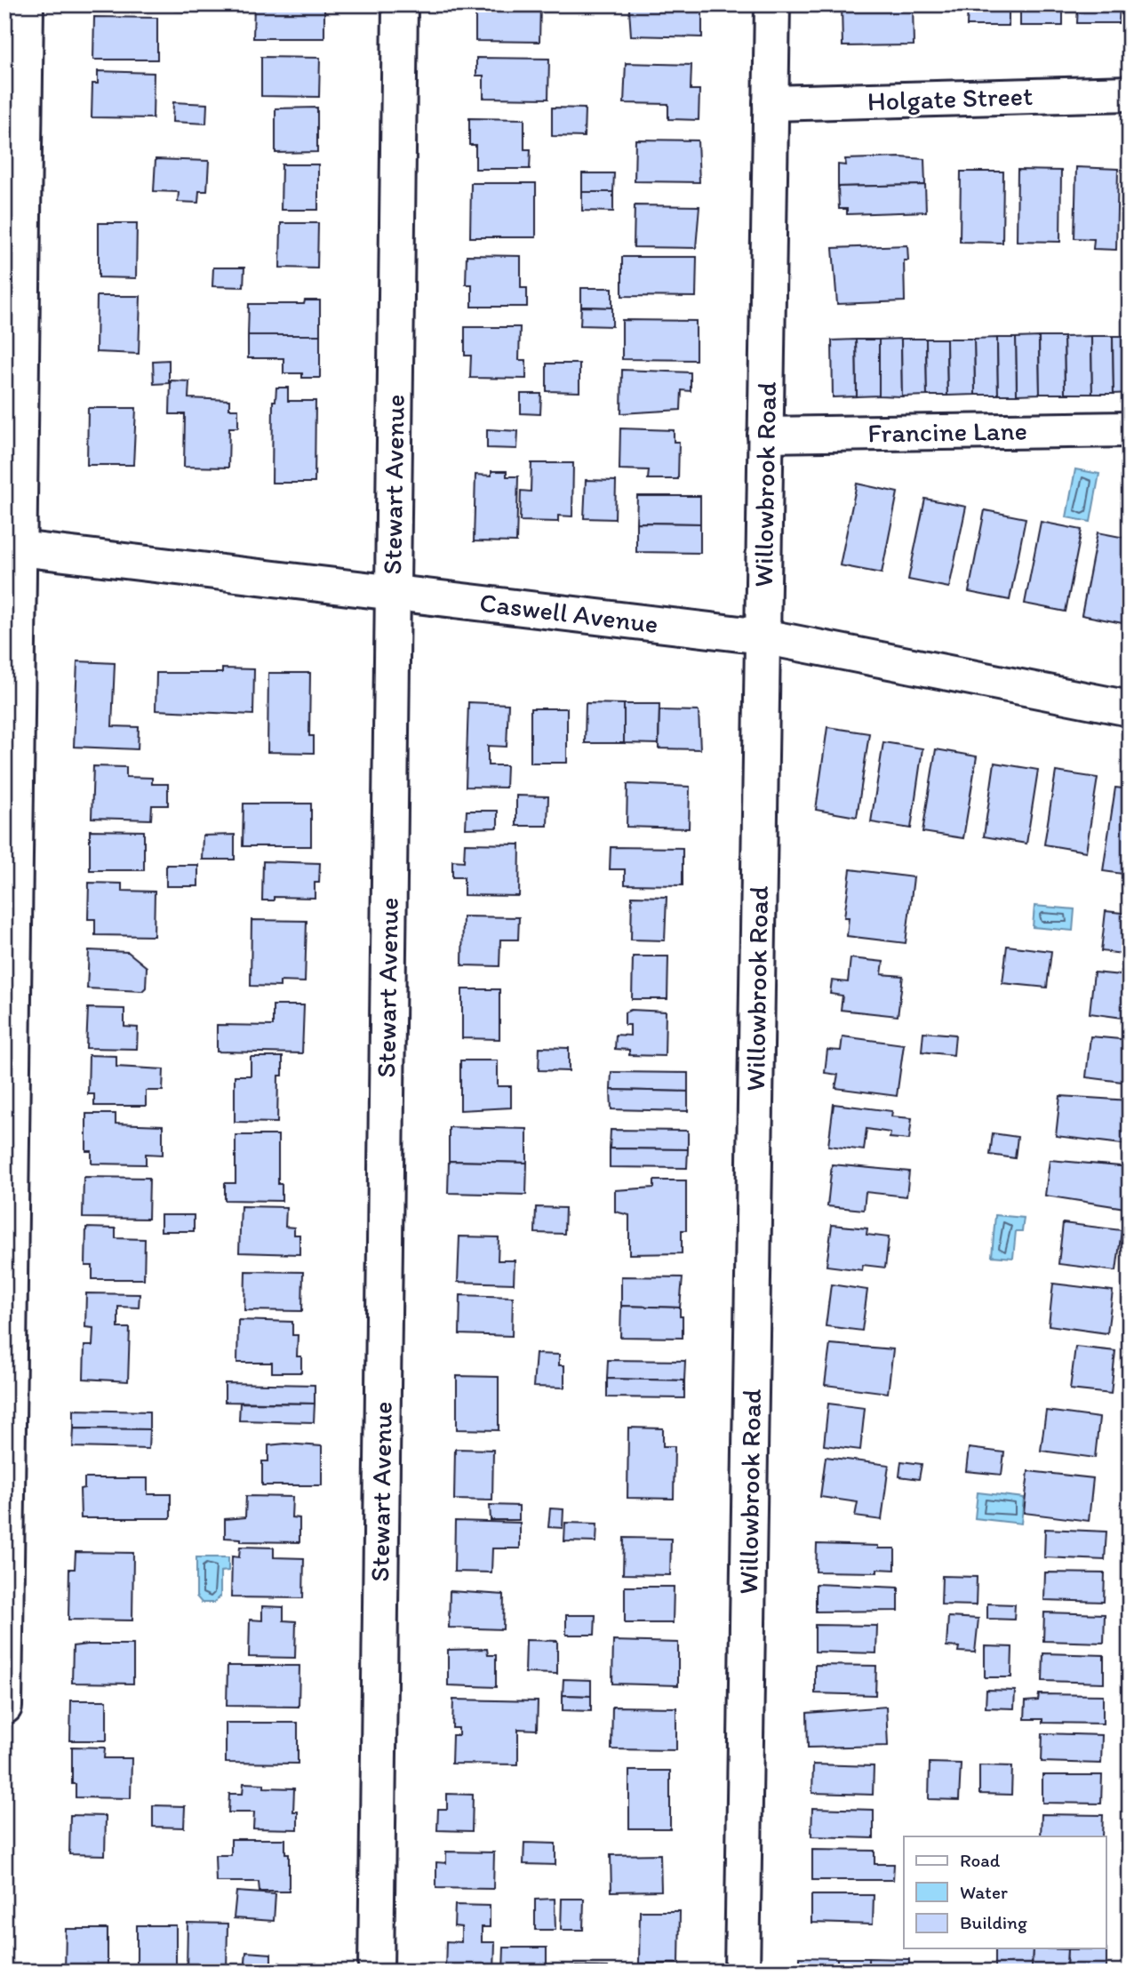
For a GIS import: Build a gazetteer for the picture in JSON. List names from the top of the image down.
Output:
{
  "streets": {
    "street": [
      "Holgate Street",
      "Francine Lane",
      "Stewart Avenue",
      "Willowbrook Road",
      "Caswell Avenue"
    ]
  },
  "crossings": [
    ["Holgate Street", "Willowbrook Road"],
    ["Francine Lane", "Willowbrook Road"],
    ["Stewart Avenue", "Caswell Avenue"],
    ["Willowbrook Road", "Caswell Avenue"]
  ],
  "legend": ["Road", "Water", "Building"]
}
